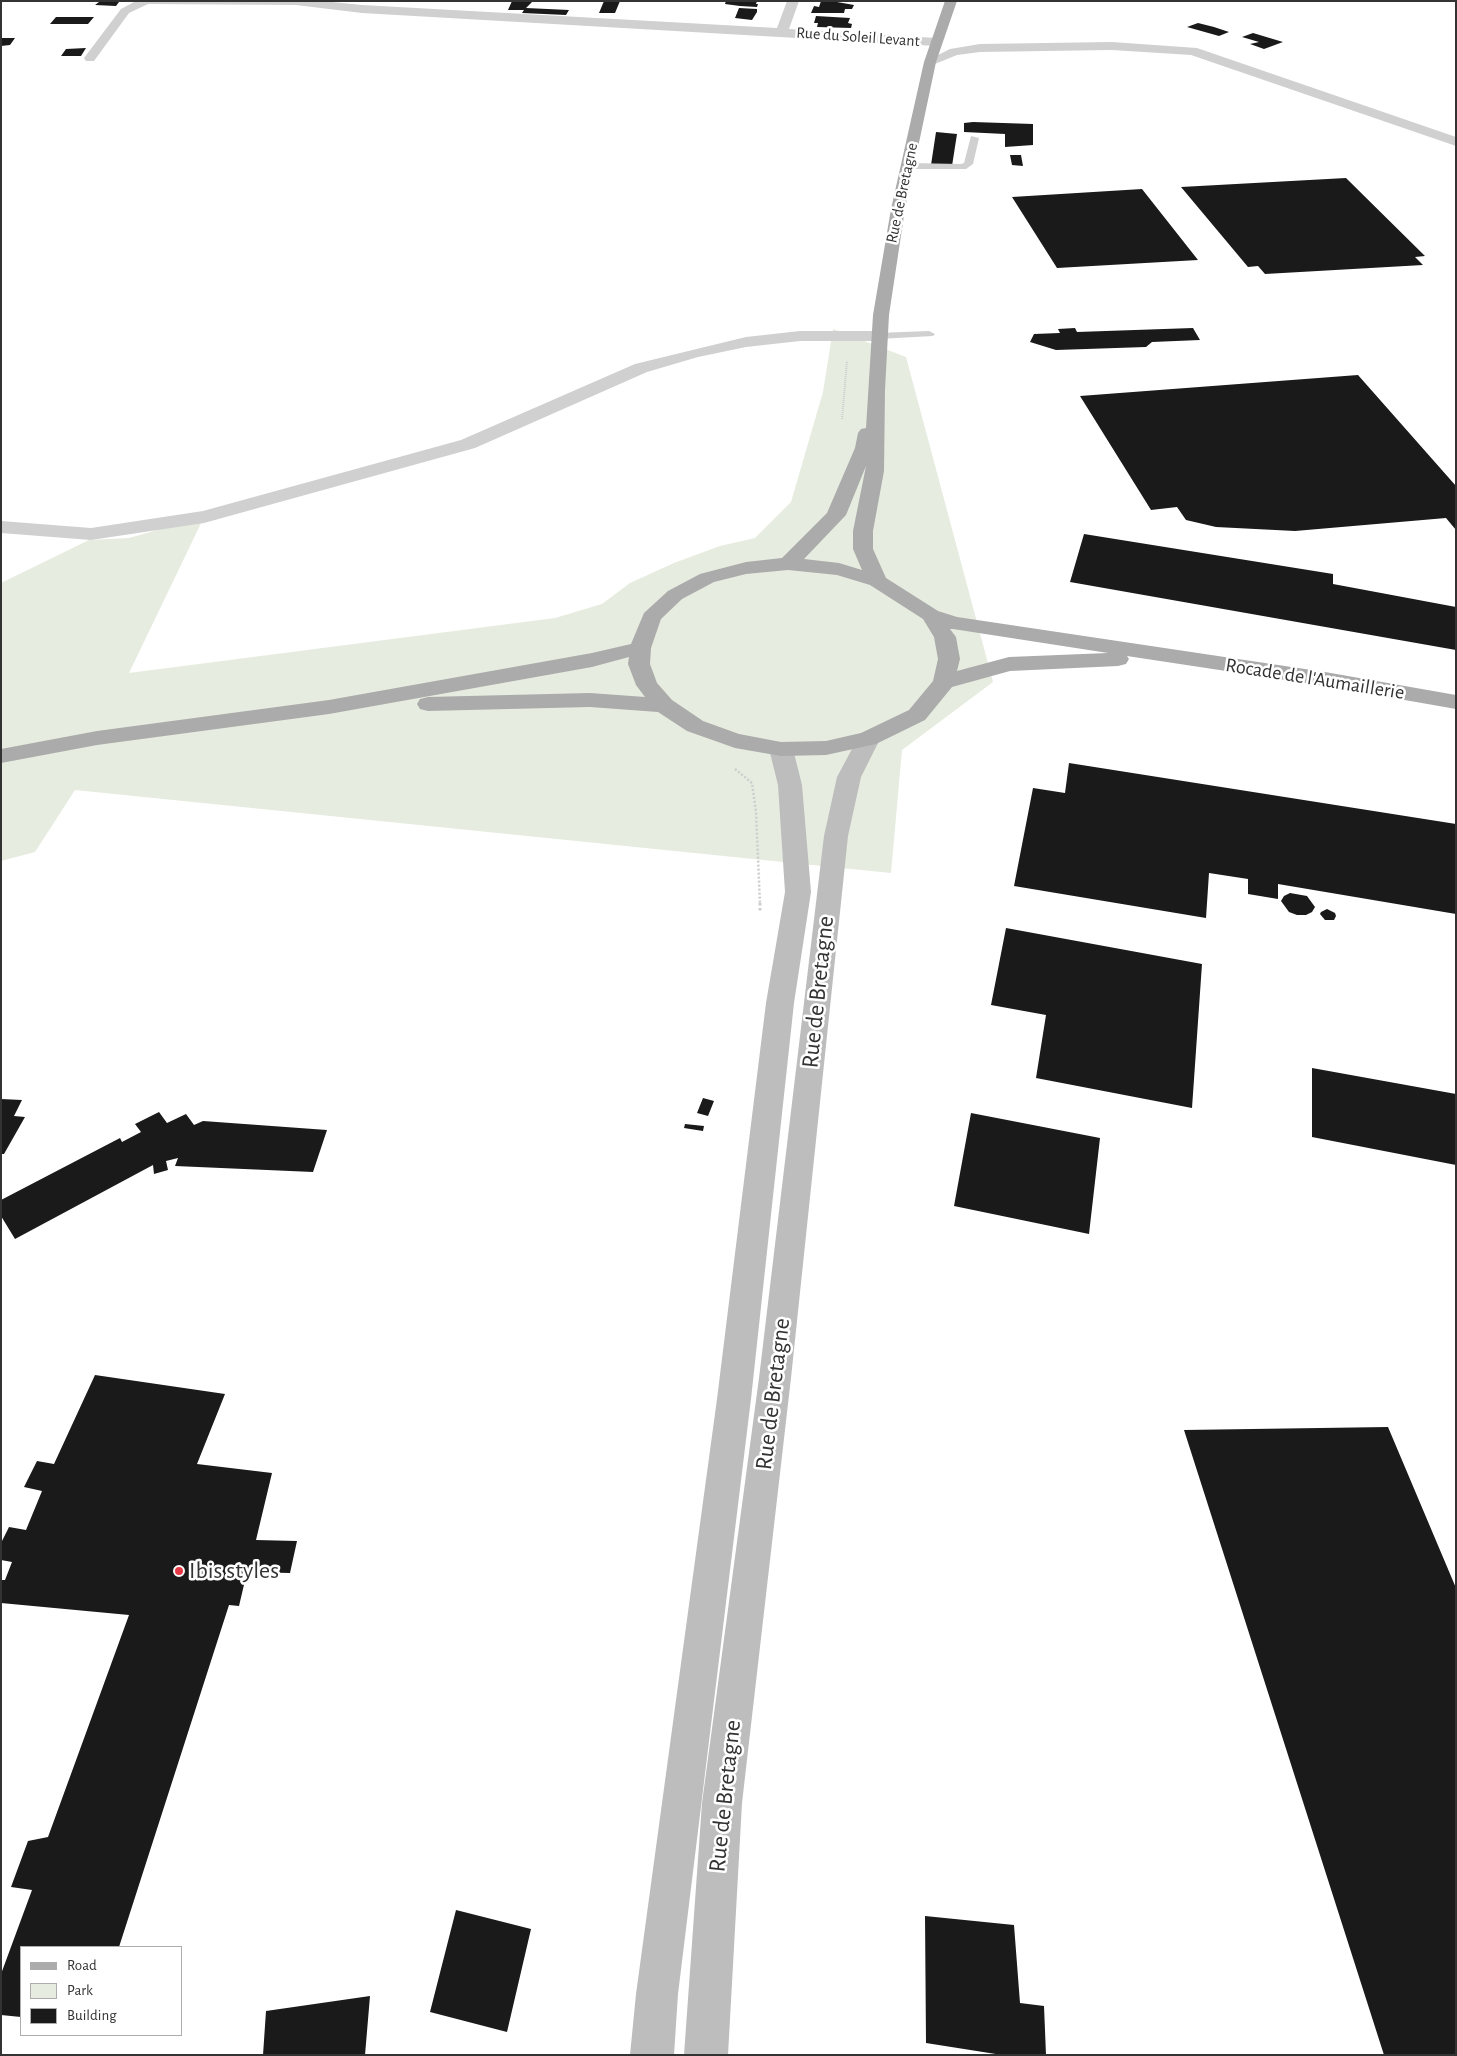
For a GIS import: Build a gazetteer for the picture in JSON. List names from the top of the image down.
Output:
{
  "streets": {
    "main road": ["Rue de Bretagne", "Rocade de l'Aumaillerie"],
    "street": ["Rue du Soleil Levant"]
  },
  "crossings": [
    ["Rue du Soleil Levant", "Rue de Bretagne"]
  ],
  "places": ["Ibis styles"],
  "legend": ["Road", "Park", "Building"]
}
